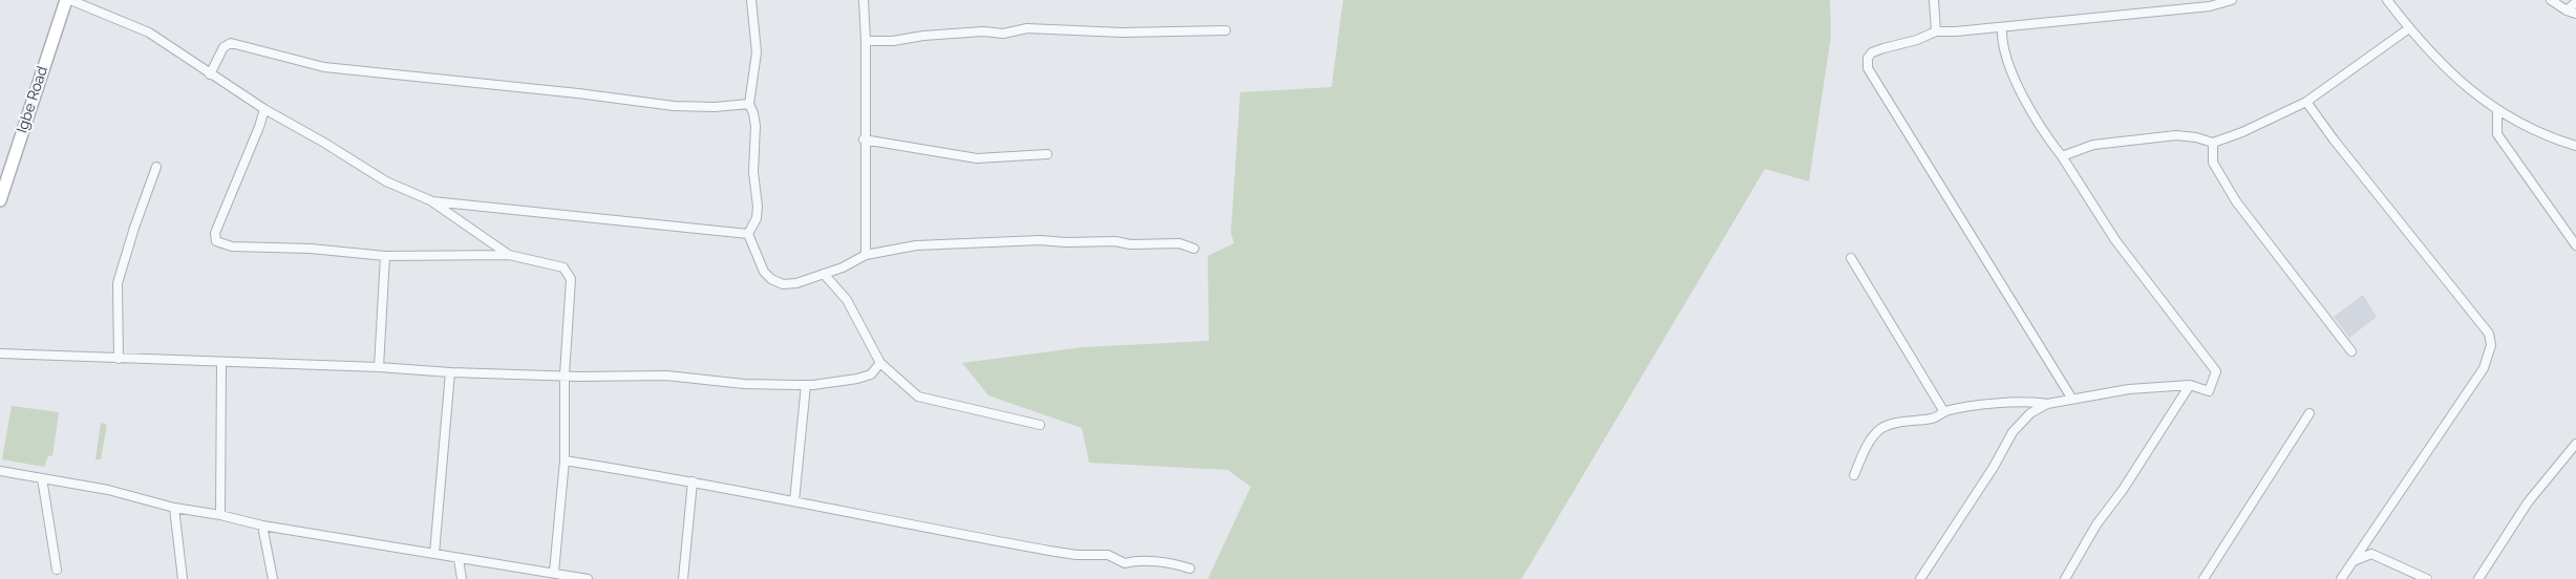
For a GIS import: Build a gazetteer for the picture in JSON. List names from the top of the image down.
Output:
{
  "streets": {
    "street": ["Igbe Road"]
  }
}
